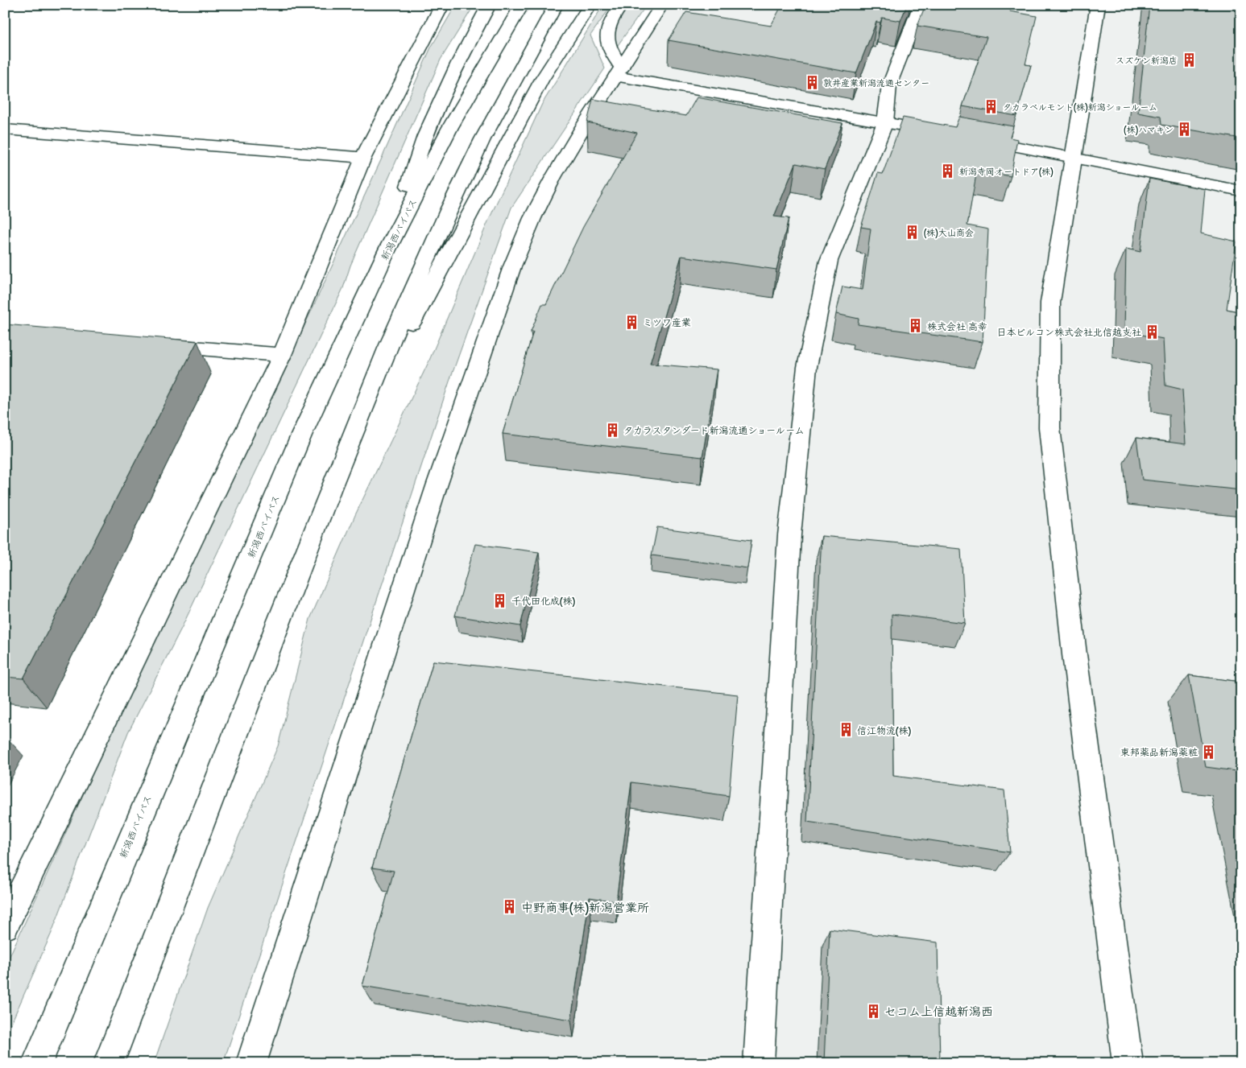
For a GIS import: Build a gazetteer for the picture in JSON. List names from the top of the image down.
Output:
{
  "streets": {
    "main road": ["新潟西バイパス"]
  },
  "places": {
    "building": [
      "スズケン新潟店",
      "敦井産業新潟流通センター",
      "タカラベルモント(株)新潟ショールーム",
      "(株)ハマキン",
      "新潟寺岡オートドア(株)",
      "(株)大山商会",
      "ミツワ産業",
      "株式会社 高幸",
      "日本ビルコン株式会社北信越支社",
      "タカラスタンダード新潟流通ショールーム",
      "千代田化成(株)",
      "信江物流(株)",
      "東邦薬品新潟薬粧",
      "中野商事(株)新潟営業所",
      "セコム上信越新潟西"
    ]
  }
}
